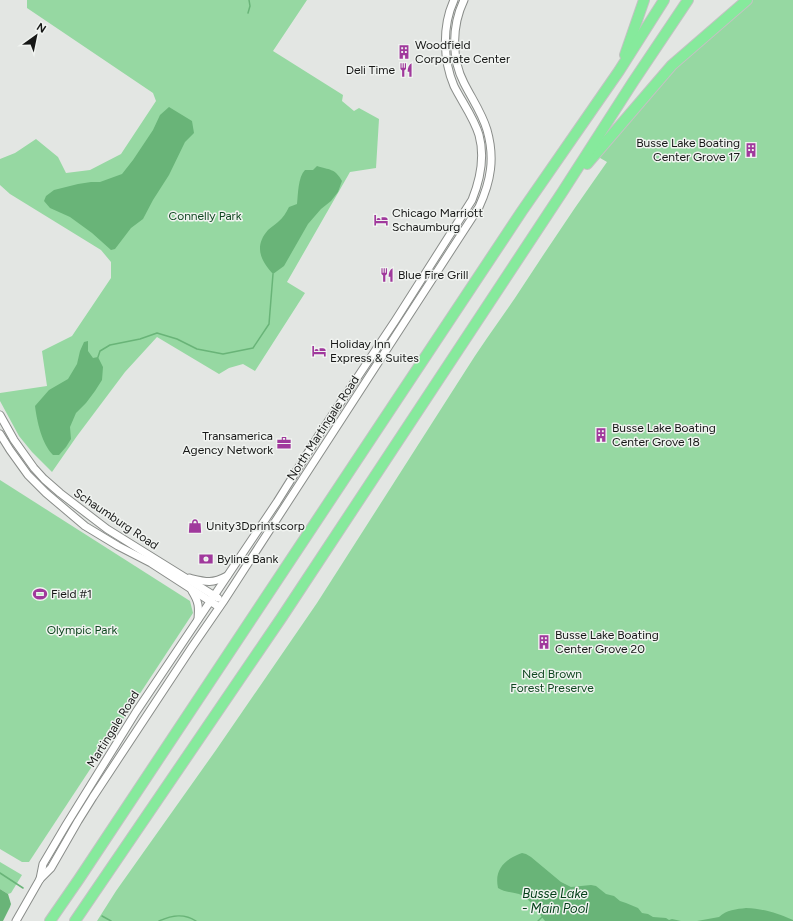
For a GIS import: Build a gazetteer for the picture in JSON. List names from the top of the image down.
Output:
{
  "streets": {
    "street": ["North Martingale Road", "Schaumburg Road", "Martingale Road"]
  },
  "crossings": [
    ["North Martingale Road", "Schaumburg Road"],
    ["North Martingale Road", "Martingale Road"],
    ["Schaumburg Road", "Martingale Road"]
  ],
  "water": ["Busse Lake - Main Pool"],
  "parks": ["Connelly Park", "Olympic Park", "Ned Brown Forest Preserve"],
  "places": {
    "building": [
      "Woodfield Corporate Center",
      "Busse Lake Boating Center Grove 17",
      "Busse Lake Boating Center Grove 18",
      "Busse Lake Boating Center Grove 20"
    ],
    "restaurant": ["Deli Time", "Blue Fire Grill"],
    "hotel": ["Chicago Marriott Schaumburg", "Holiday Inn Express & Suites"],
    "office": ["Transamerica Agency Network"],
    "shop": ["Unity3Dprintscorp"],
    "bank": ["Byline Bank"],
    "sports": ["Field #1"]
  },
  "north": "top right"
}
